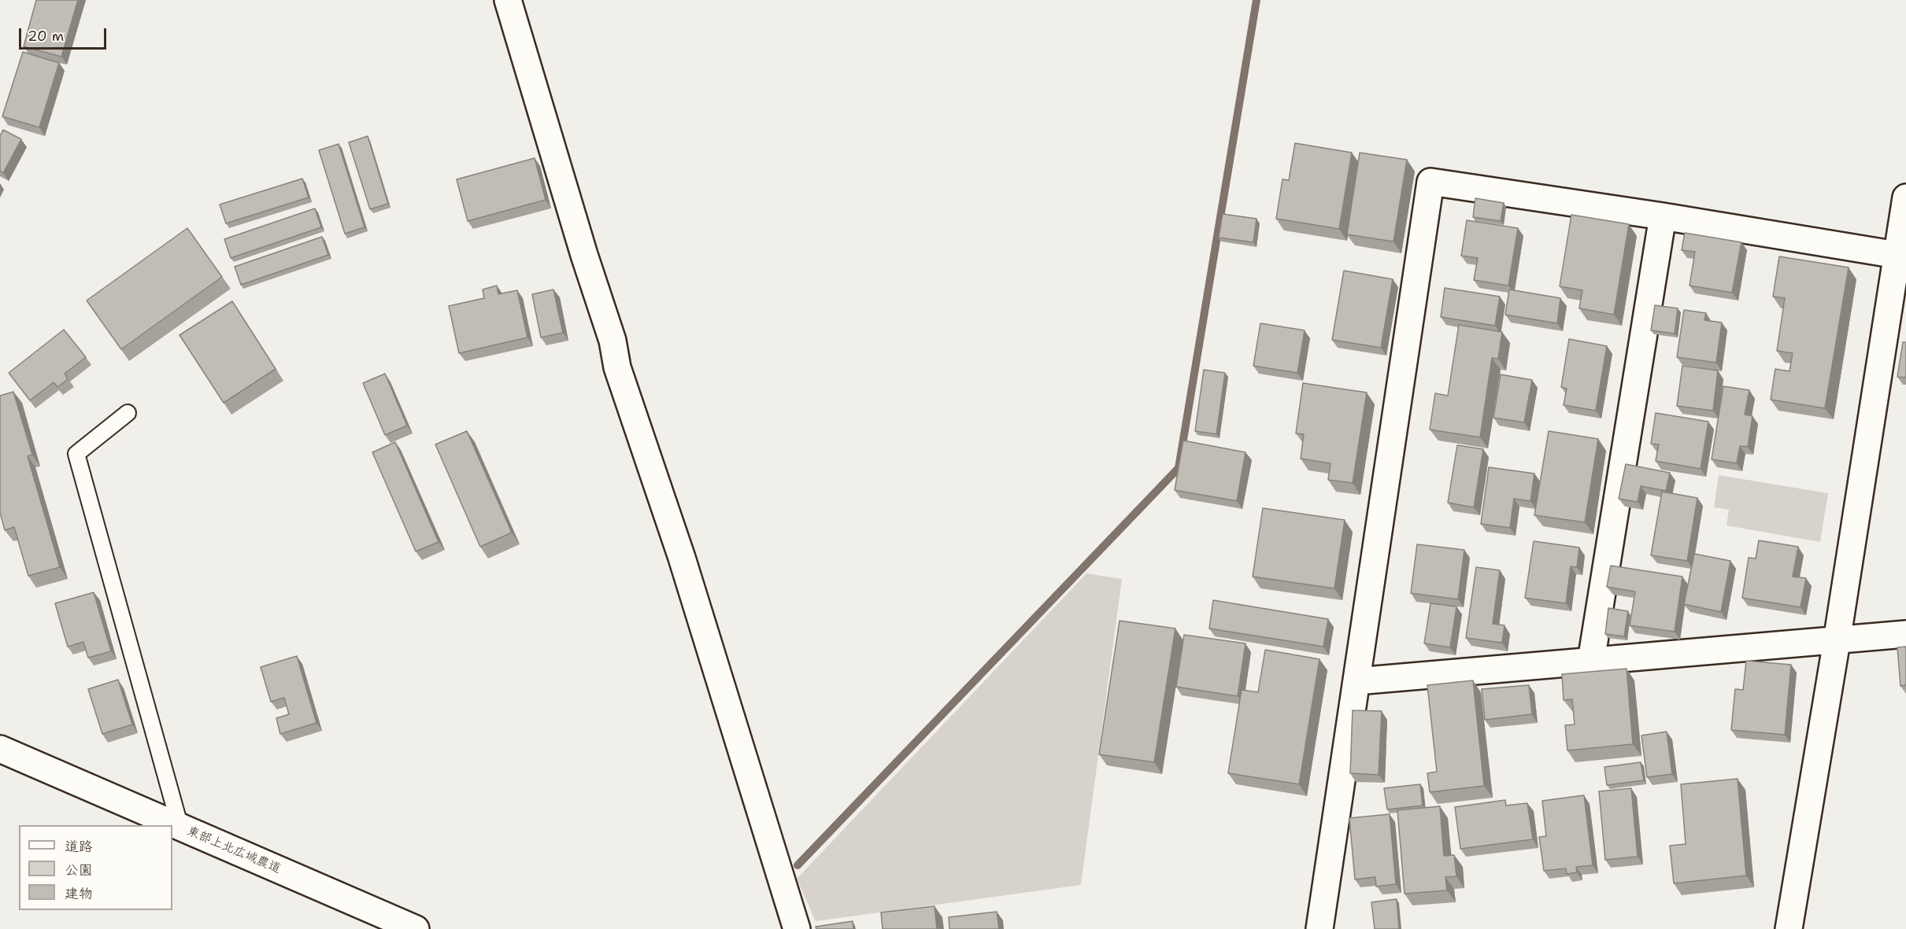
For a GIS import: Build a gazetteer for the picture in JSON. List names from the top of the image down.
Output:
{
  "streets": {
    "street": ["東部上北広域農道"]
  },
  "legend": ["道路", "公園", "建物"],
  "scale_bar": "20 m"
}
